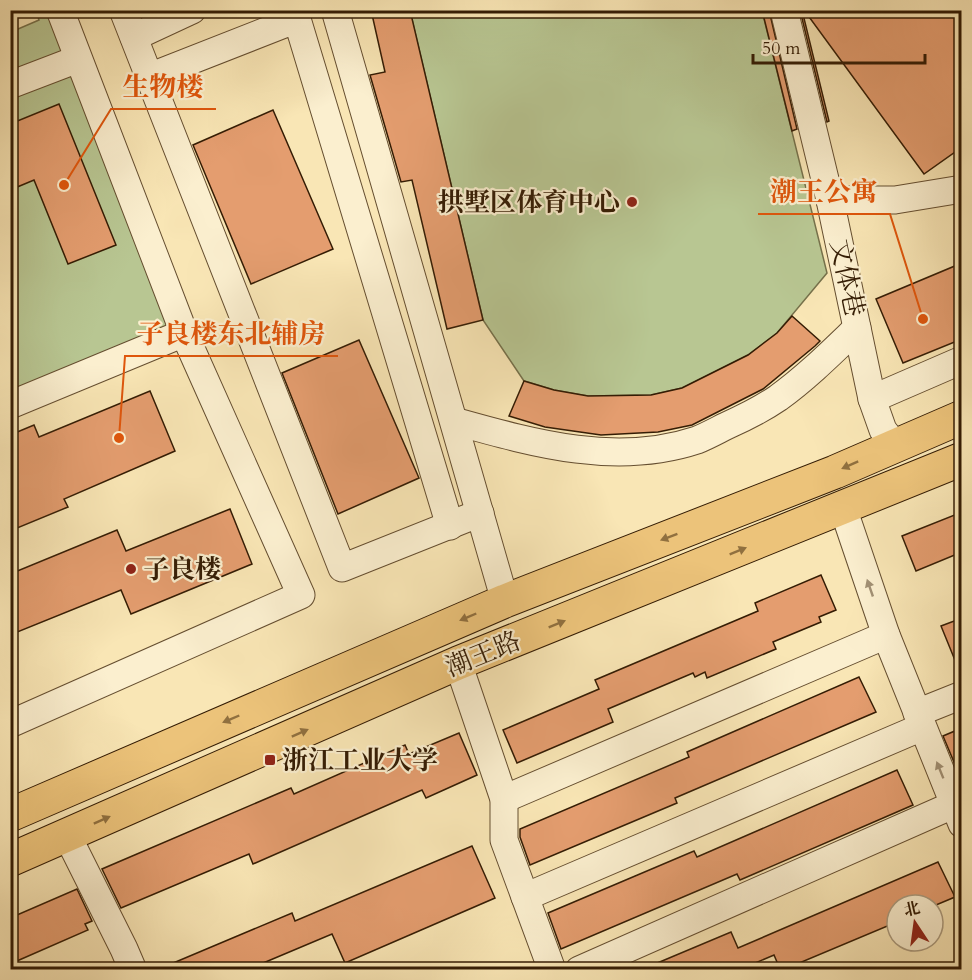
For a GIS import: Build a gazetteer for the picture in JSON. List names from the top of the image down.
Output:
{
  "streets": {
    "main road": ["潮王路"],
    "street": ["文体巷"]
  },
  "crossings": [
    ["文体巷", "潮王路"]
  ],
  "places": {
    "other": [
      "生物楼",
      "拱墅区体育中心",
      "潮王公寓",
      "子良楼东北辅房",
      "子良楼"
    ],
    "transit": ["浙江工业大学"]
  },
  "scale_bar": "50 m",
  "north": "top"
}
